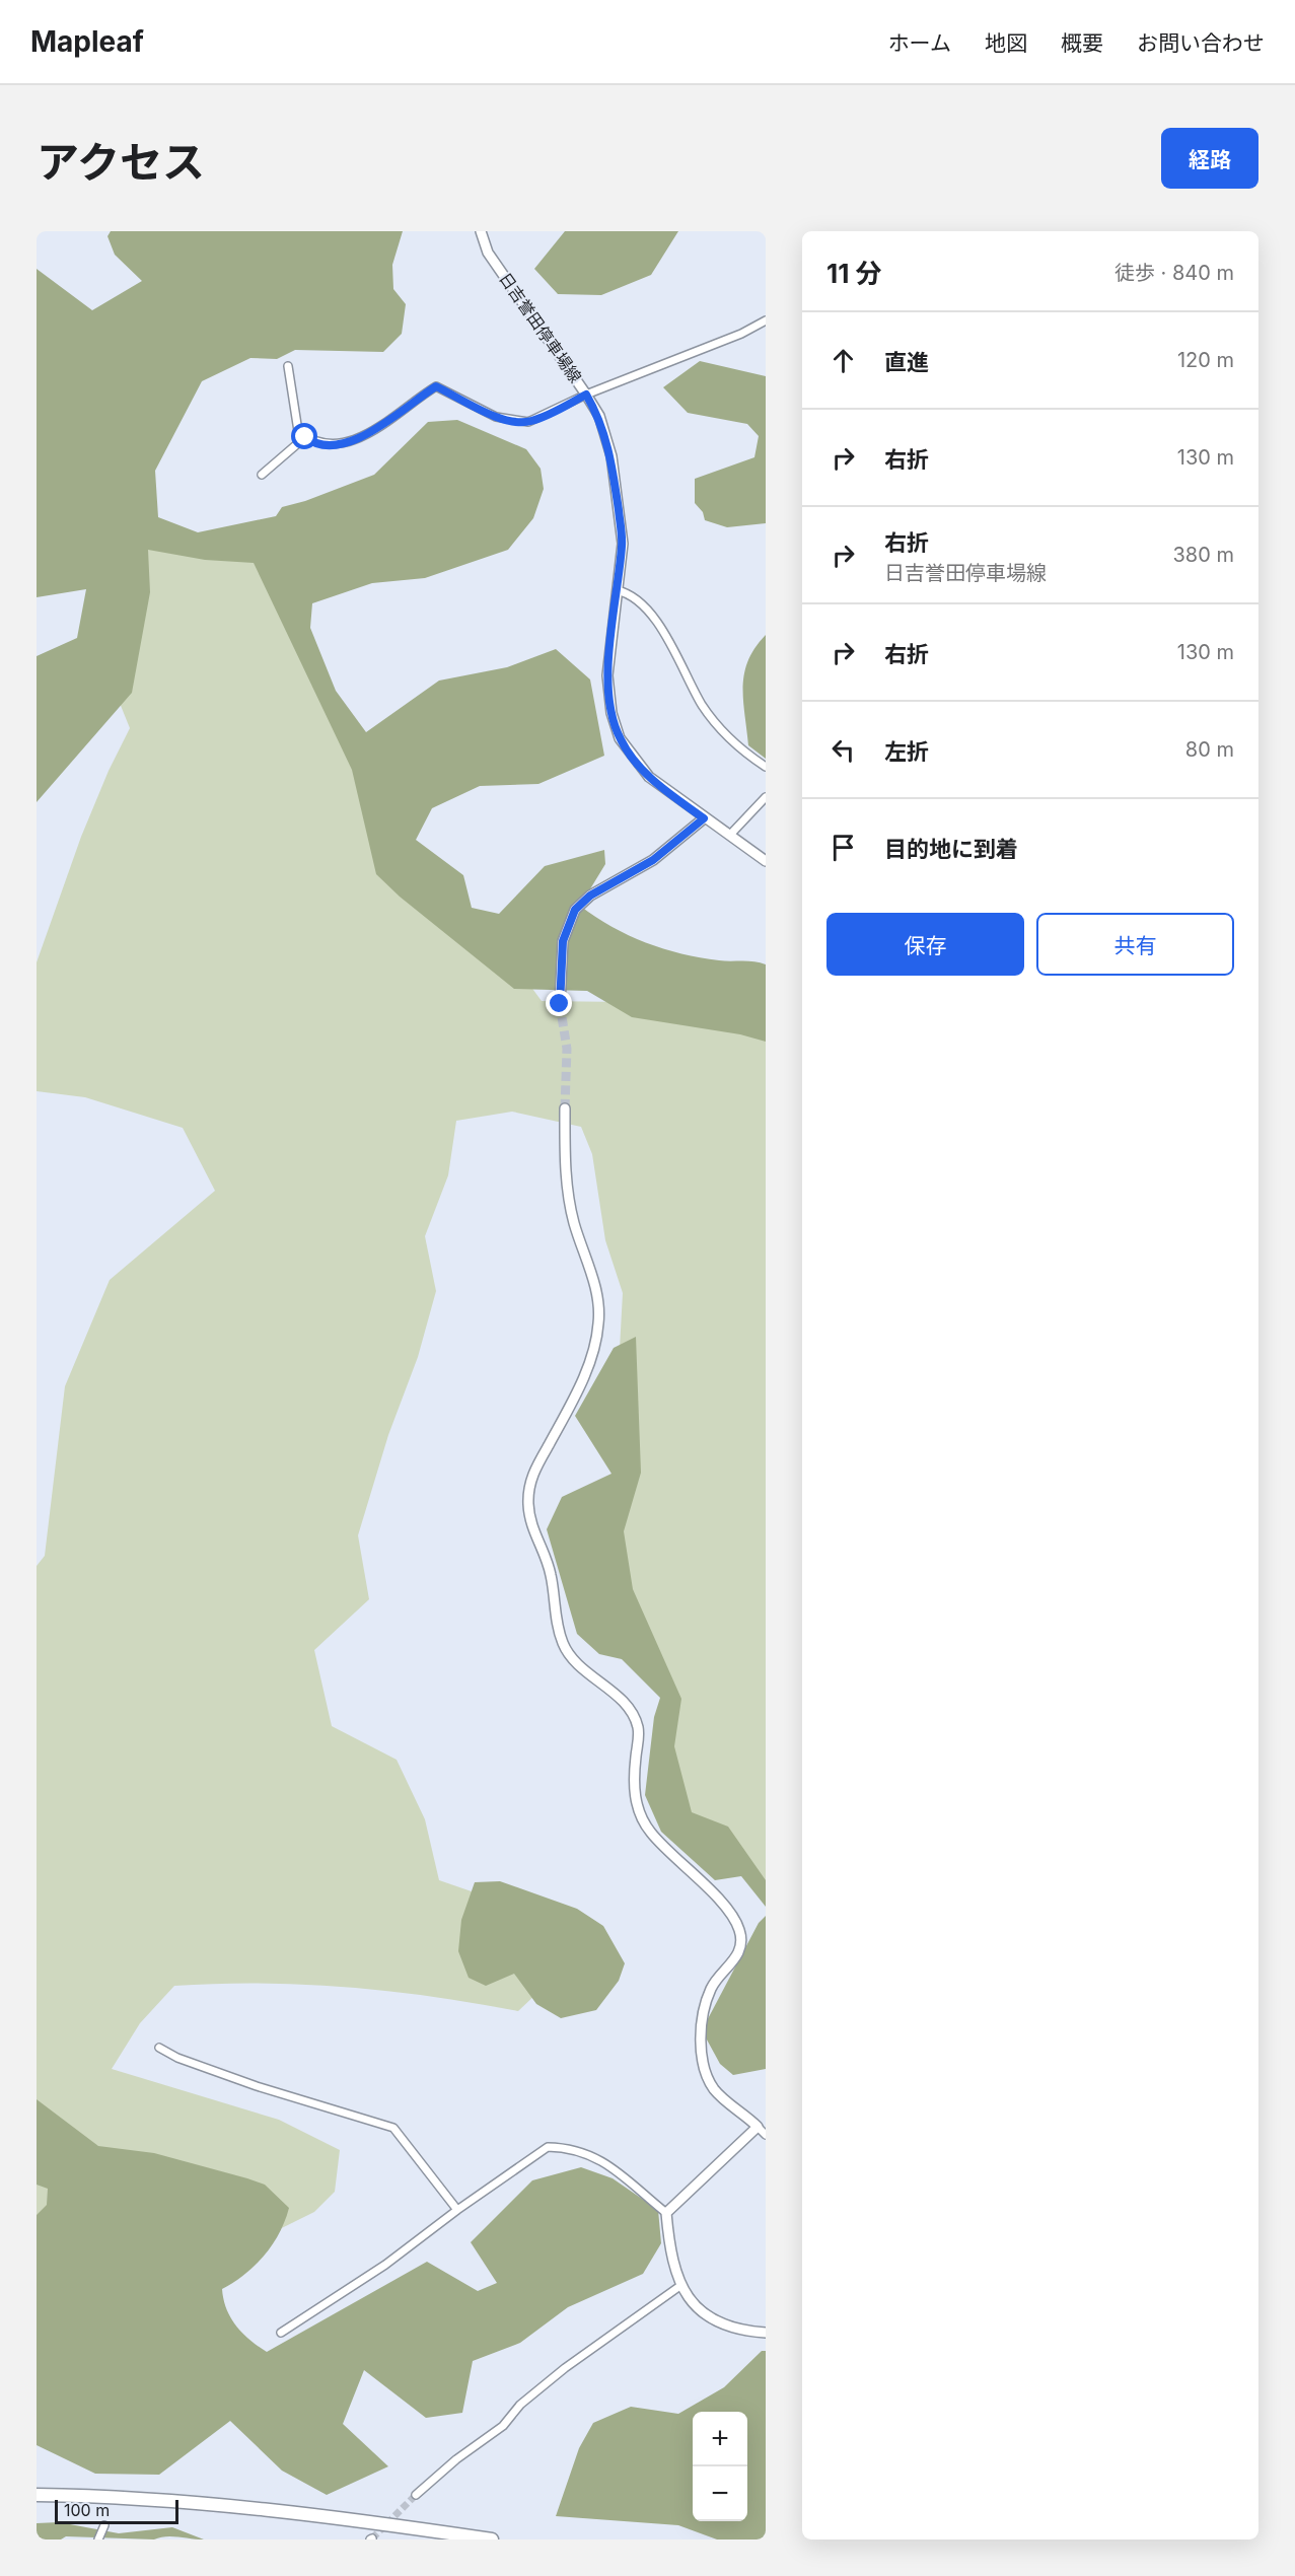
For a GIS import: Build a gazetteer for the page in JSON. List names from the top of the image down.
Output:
{
  "streets": {
    "street": ["日吉誉田停車場線"]
  },
  "scale_bar": "100 m",
  "page": {
    "header": "Mapleaf",
    "nav": [
      "ホーム",
      "地図",
      "概要",
      "お問い合わせ"
    ],
    "title": "アクセス",
    "buttons": [
      "経路",
      ["保存", "共有"]
    ],
    "heading": ["11 分", "徒歩 · 840 m"],
    "list": [
      ["直進", "120 m"],
      ["右折", "130 m"],
      ["右折", "日吉誉田停車場線", "380 m"],
      ["右折", "130 m"],
      ["左折", "80 m"],
      "目的地に到着"
    ],
    "map_buttons": ["+", "−"],
    "scale": "100 m"
  }
}
